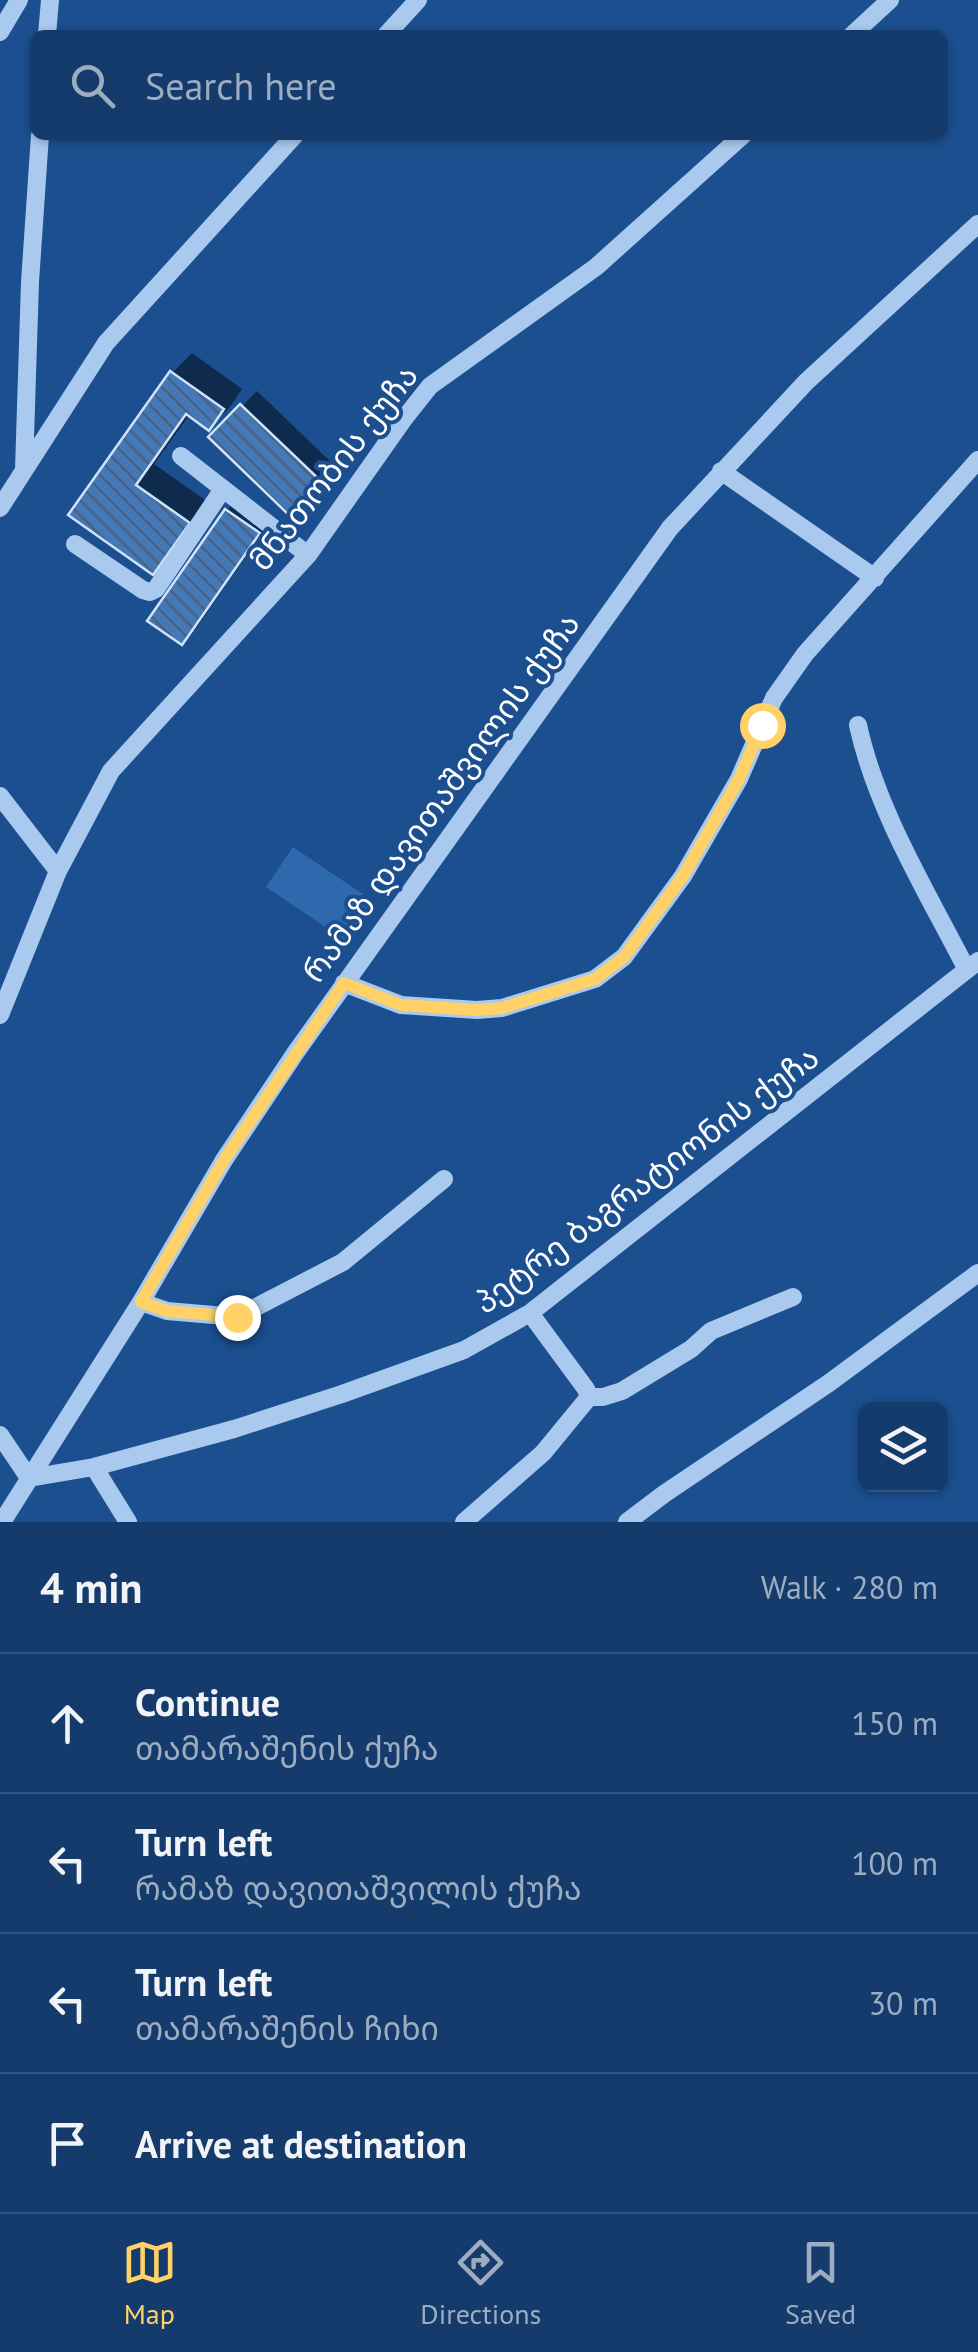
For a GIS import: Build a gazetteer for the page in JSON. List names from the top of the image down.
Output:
{
  "streets": {
    "street": ["მნათობის ქუჩა", "რამაზ დავითაშვილის ქუჩა", "პეტრე ბაგრატიონის ქუჩა"]
  },
  "crossings": [
    ["რამაზ დავითაშვილის ქუჩა", "პეტრე ბაგრატიონის ქუჩა"]
  ],
  "page": {
    "search": "Search here",
    "heading": ["4 min", "Walk · 280 m"],
    "list": [
      ["Continue", "თამარაშენის ქუჩა", "150 m"],
      ["Turn left", "რამაზ დავითაშვილის ქუჩა", "100 m"],
      ["Turn left", "თამარაშენის ჩიხი", "30 m"],
      "Arrive at destination"
    ],
    "nav": ["Map", "Directions", "Saved"]
  }
}
